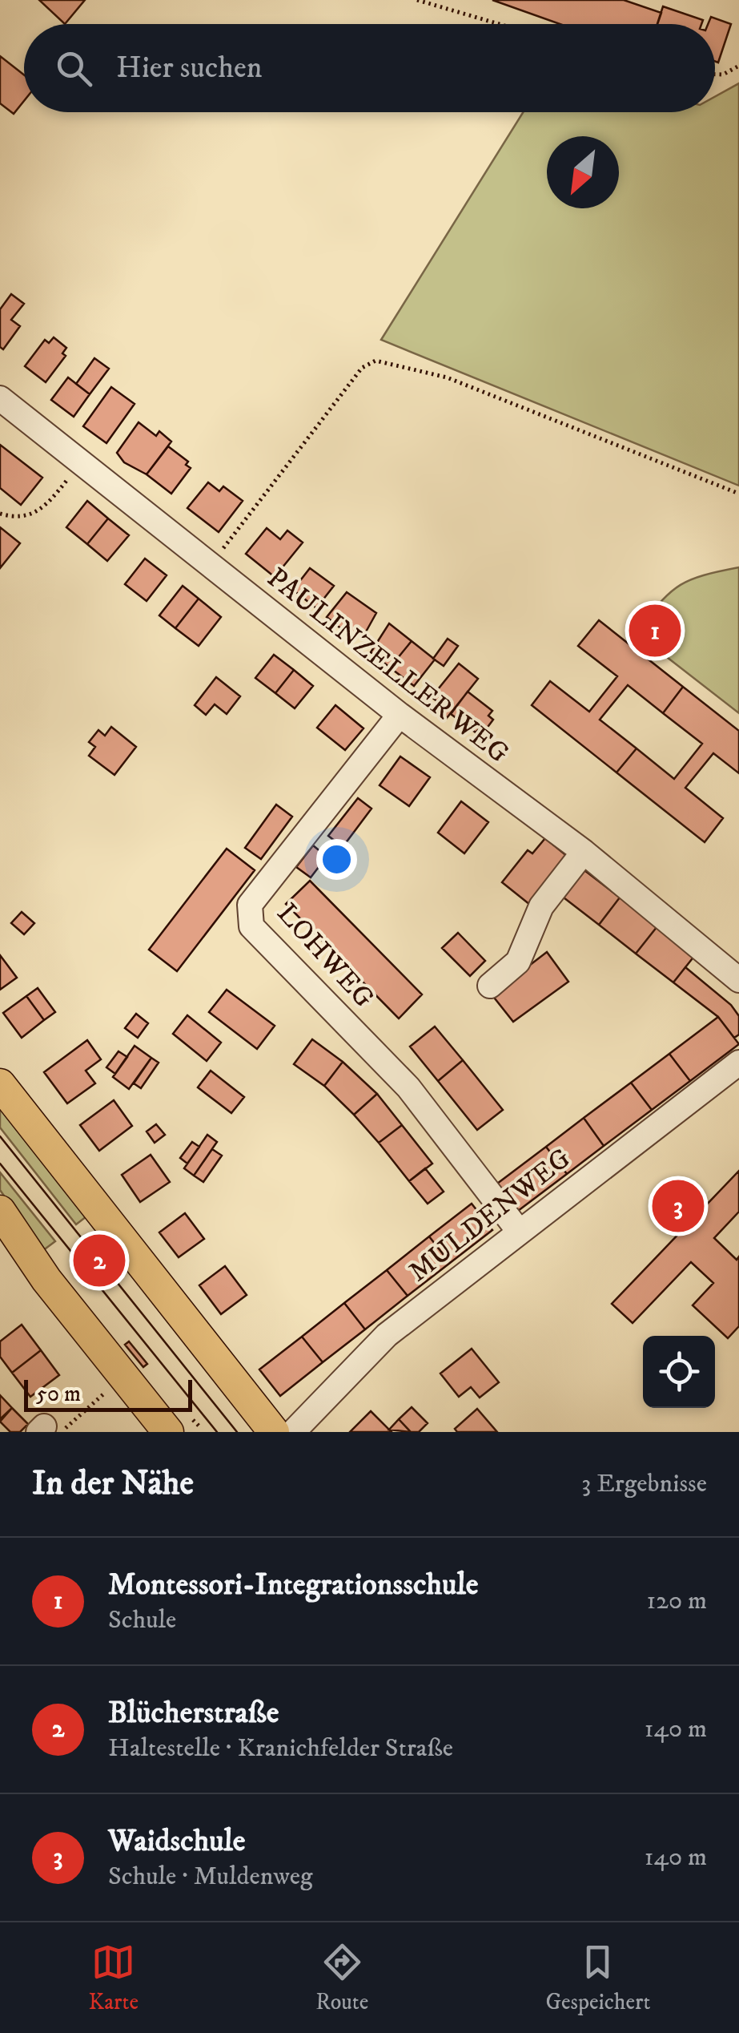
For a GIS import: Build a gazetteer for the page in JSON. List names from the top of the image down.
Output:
{
  "streets": {
    "street": ["PAULINZELLER WEG", "LOHWEG", "MULDENWEG"]
  },
  "crossings": [
    ["PAULINZELLER WEG", "LOHWEG"],
    ["LOHWEG", "MULDENWEG"]
  ],
  "scale_bar": "50 m",
  "north": "bottom left",
  "page": {
    "search": "Hier suchen",
    "pins": ["1", "3", "2"],
    "scale": "50 m",
    "heading": ["In der Nähe", "3 Ergebnisse"],
    "list": [
      {
        "mark": "1",
        "name": "Montessori-Integrationsschule",
        "note": "Schule",
        "value": "120 m"
      },
      {
        "mark": "2",
        "name": "Blücherstraße",
        "note": "Haltestelle · Kranichfelder Straße",
        "value": "140 m"
      },
      {
        "mark": "3",
        "name": "Waidschule",
        "note": "Schule · Muldenweg",
        "value": "140 m"
      }
    ],
    "nav": ["Karte", "Route", "Gespeichert"]
  }
}
